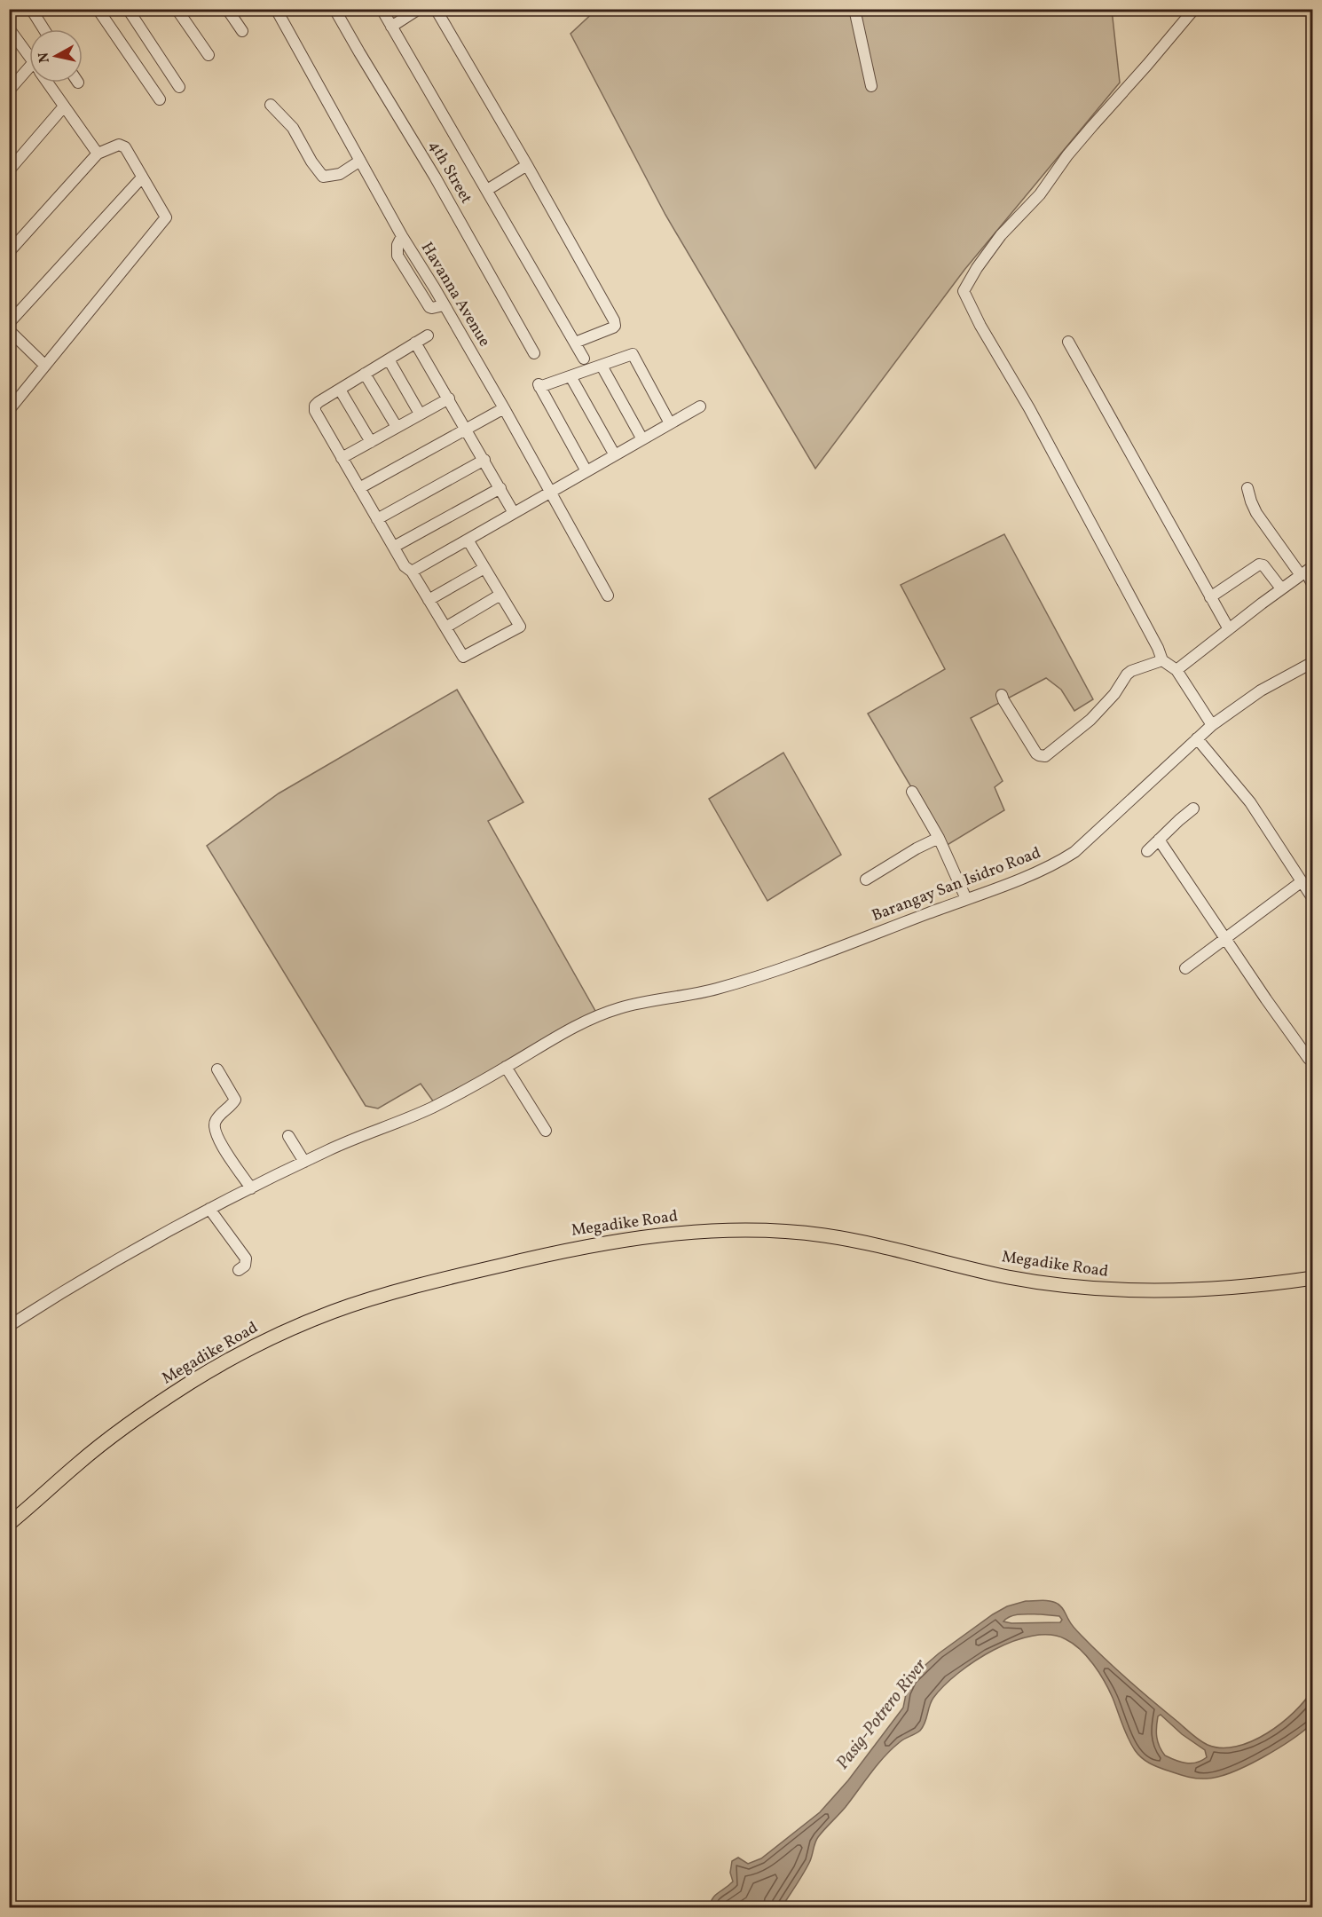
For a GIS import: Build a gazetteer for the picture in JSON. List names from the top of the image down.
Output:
{
  "streets": {
    "main road": ["Megadike Road"],
    "street": ["4th Street", "Havanna Avenue", "Barangay San Isidro Road"]
  },
  "water": ["Pasig-Potrero River"],
  "north": "left"
}
